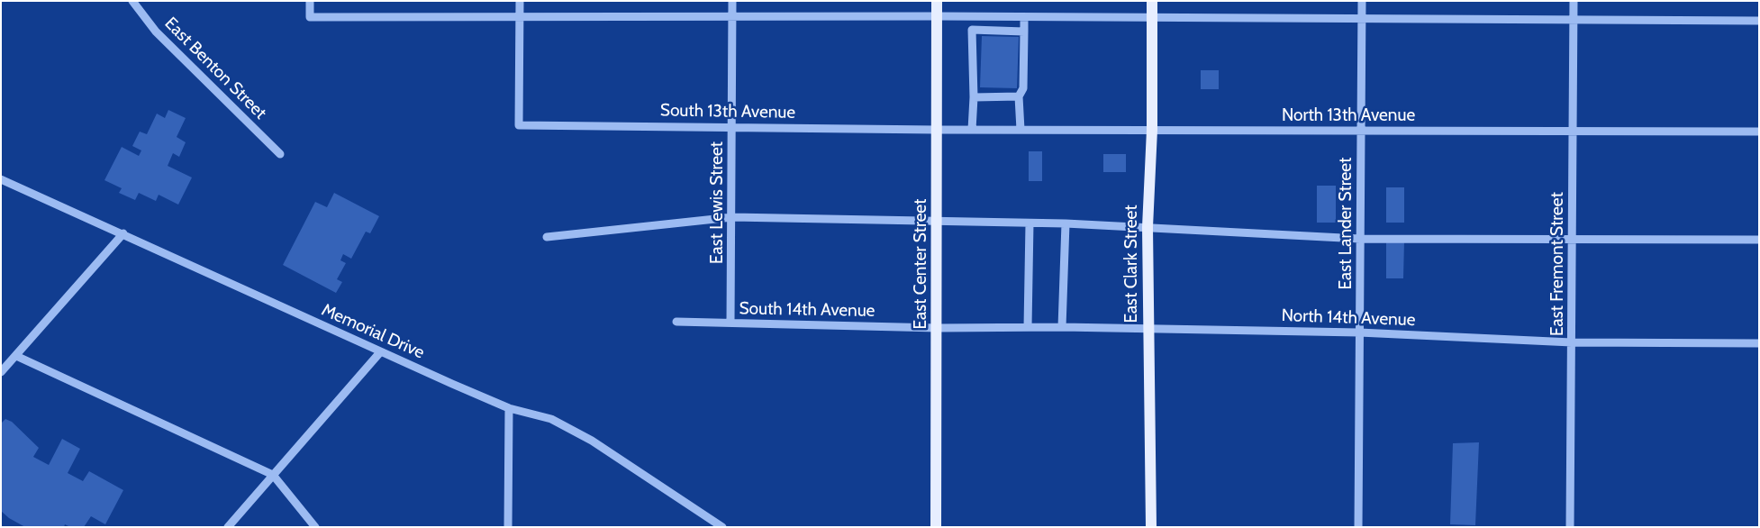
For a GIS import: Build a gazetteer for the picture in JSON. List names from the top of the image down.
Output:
{
  "streets": {
    "main road": ["East Center Street", "East Clark Street"],
    "street": [
      "East Benton Street",
      "South 13th Avenue",
      "North 13th Avenue",
      "East Lewis Street",
      "East Lander Street",
      "East Fremont Street",
      "South 14th Avenue",
      "North 14th Avenue",
      "Memorial Drive"
    ]
  },
  "crossings": [
    ["South 13th Avenue", "North 13th Avenue"],
    ["South 13th Avenue", "East Lewis Street"],
    ["South 13th Avenue", "East Center Street"],
    ["North 13th Avenue", "East Lander Street"],
    ["North 13th Avenue", "East Center Street"],
    ["North 13th Avenue", "East Clark Street"],
    ["North 13th Avenue", "East Fremont Street"],
    ["East Lewis Street", "South 14th Avenue"],
    ["East Lander Street", "North 14th Avenue"],
    ["East Center Street", "South 14th Avenue"],
    ["East Center Street", "North 14th Avenue"],
    ["East Clark Street", "North 14th Avenue"],
    ["East Fremont Street", "North 14th Avenue"],
    ["South 14th Avenue", "North 14th Avenue"]
  ]
}
